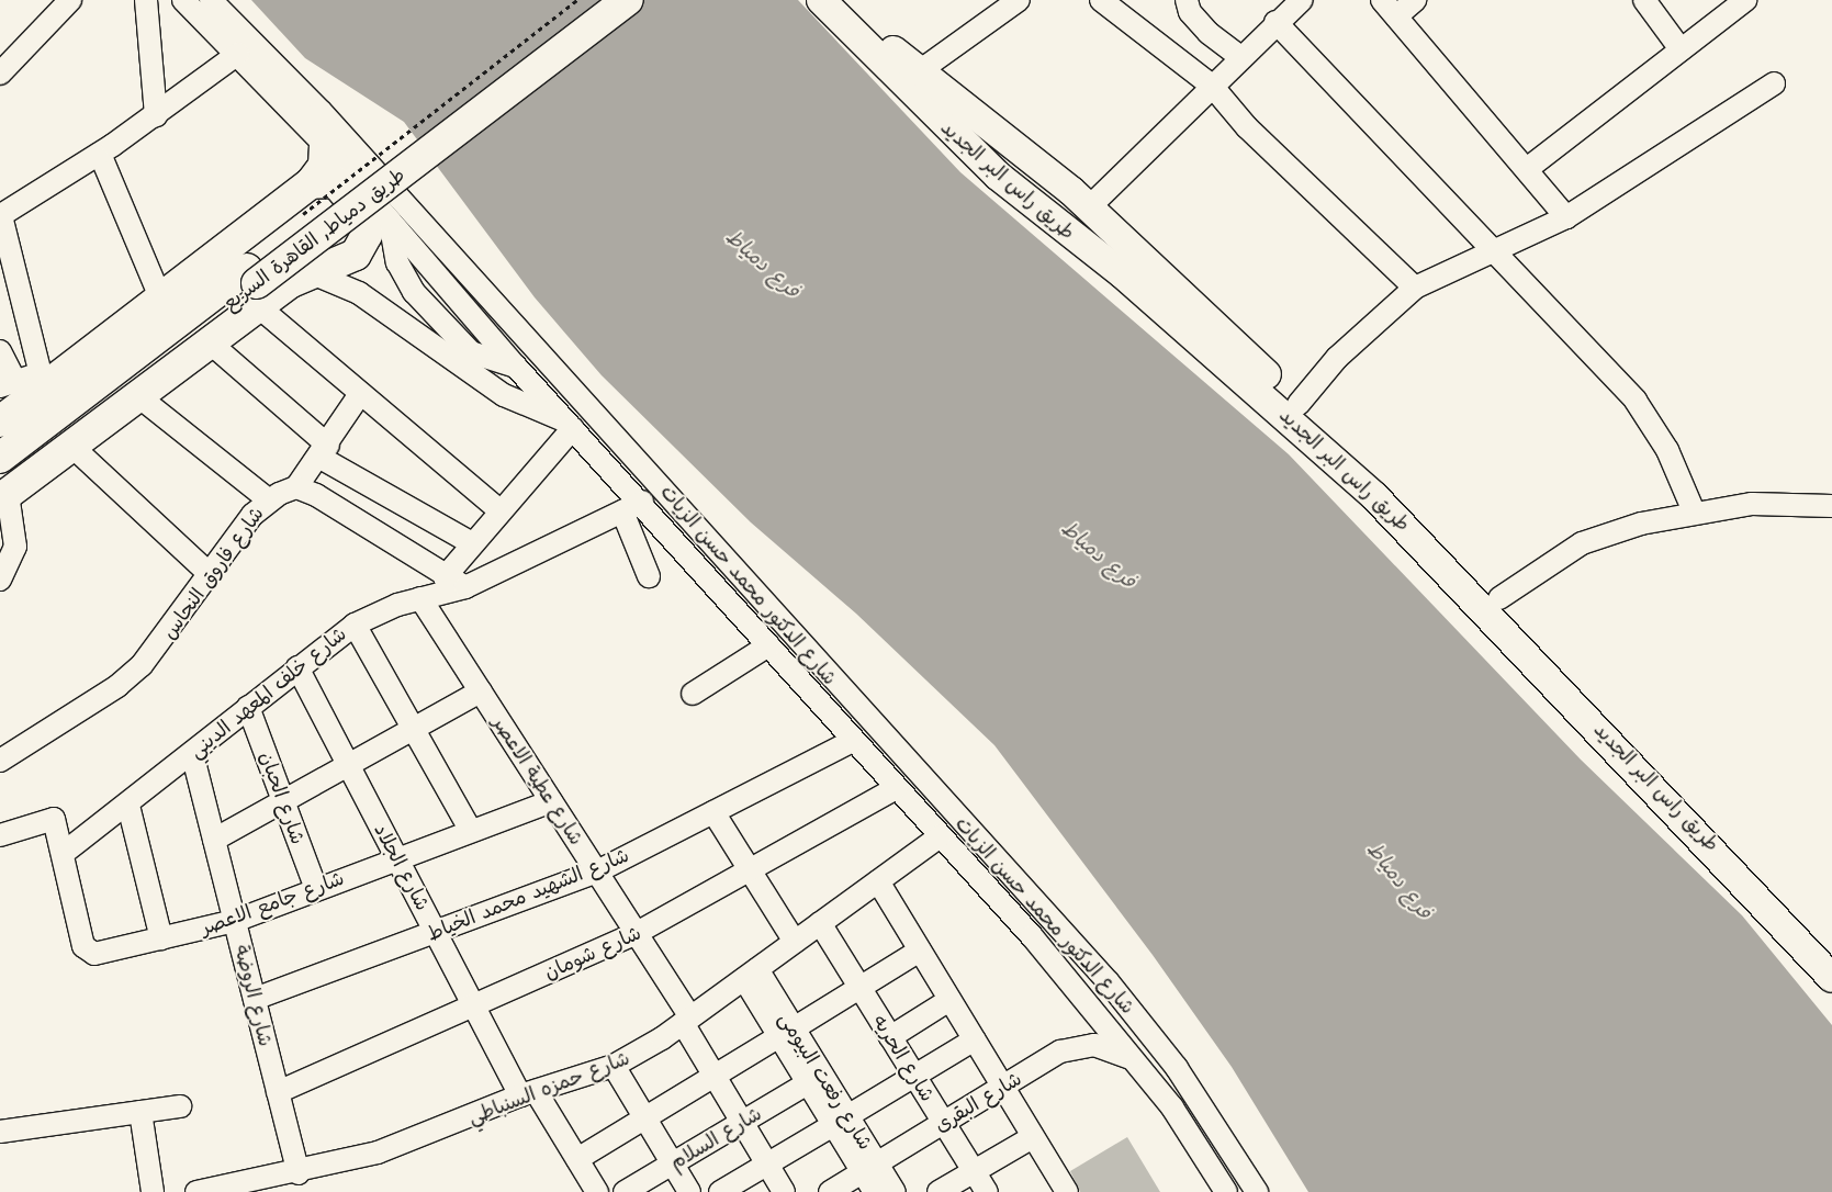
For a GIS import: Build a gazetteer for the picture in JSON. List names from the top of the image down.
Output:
{
  "streets": {
    "highway": ["طريق دمياط, القاهرة السريع"],
    "main road": ["طريق راس البر الجديد"],
    "street": [
      "شارع فاروق النحاس",
      "شارع الدكتور محمد حسن الزيات",
      "شارع خلف المعهد الديني",
      "شارع عطية الاعصر",
      "شارع الحبان",
      "شارع الجلاد",
      "شارع الشهيد محمد الخياط",
      "شارع جامع الاعصر",
      "شارع شومان",
      "شارع الروضة",
      "شارع الحريه",
      "شارع رفعت البيومى",
      "شارع حمزه السنباطي",
      "شارع البقرى",
      "شارع السلام"
    ]
  },
  "crossings": [
    ["شارع الدكتور محمد حسن الزيات", "شارع خلف المعهد الديني"],
    ["شارع الدكتور محمد حسن الزيات", "شارع الشهيد محمد الخياط"],
    ["شارع الدكتور محمد حسن الزيات", "شارع شومان"],
    ["شارع الدكتور محمد حسن الزيات", "شارع حمزه السنباطي"],
    ["شارع الدكتور محمد حسن الزيات", "شارع البقرى"],
    ["شارع خلف المعهد الديني", "شارع عطية الاعصر"],
    ["شارع خلف المعهد الديني", "شارع الحبان"],
    ["شارع خلف المعهد الديني", "شارع الجلاد"],
    ["شارع خلف المعهد الديني", "شارع جامع الاعصر"],
    ["شارع خلف المعهد الديني", "شارع الروضة"],
    ["شارع عطية الاعصر", "شارع الشهيد محمد الخياط"],
    ["شارع عطية الاعصر", "شارع جامع الاعصر"],
    ["شارع عطية الاعصر", "شارع شومان"],
    ["شارع عطية الاعصر", "شارع حمزه السنباطي"],
    ["شارع عطية الاعصر", "شارع السلام"],
    ["شارع الحبان", "شارع جامع الاعصر"],
    ["شارع الجلاد", "شارع الشهيد محمد الخياط"],
    ["شارع الجلاد", "شارع جامع الاعصر"],
    ["شارع الجلاد", "شارع شومان"],
    ["شارع الجلاد", "شارع حمزه السنباطي"],
    ["شارع الشهيد محمد الخياط", "شارع الروضة"],
    ["شارع جامع الاعصر", "شارع الروضة"],
    ["شارع شومان", "شارع الروضة"],
    ["شارع الروضة", "شارع حمزه السنباطي"],
    ["شارع الحريه", "شارع حمزه السنباطي"],
    ["شارع الحريه", "شارع البقرى"],
    ["شارع رفعت البيومى", "شارع حمزه السنباطي"],
    ["شارع رفعت البيومى", "شارع البقرى"],
    ["شارع رفعت البيومى", "شارع السلام"]
  ],
  "water": ["فرع دمياط"]
}
